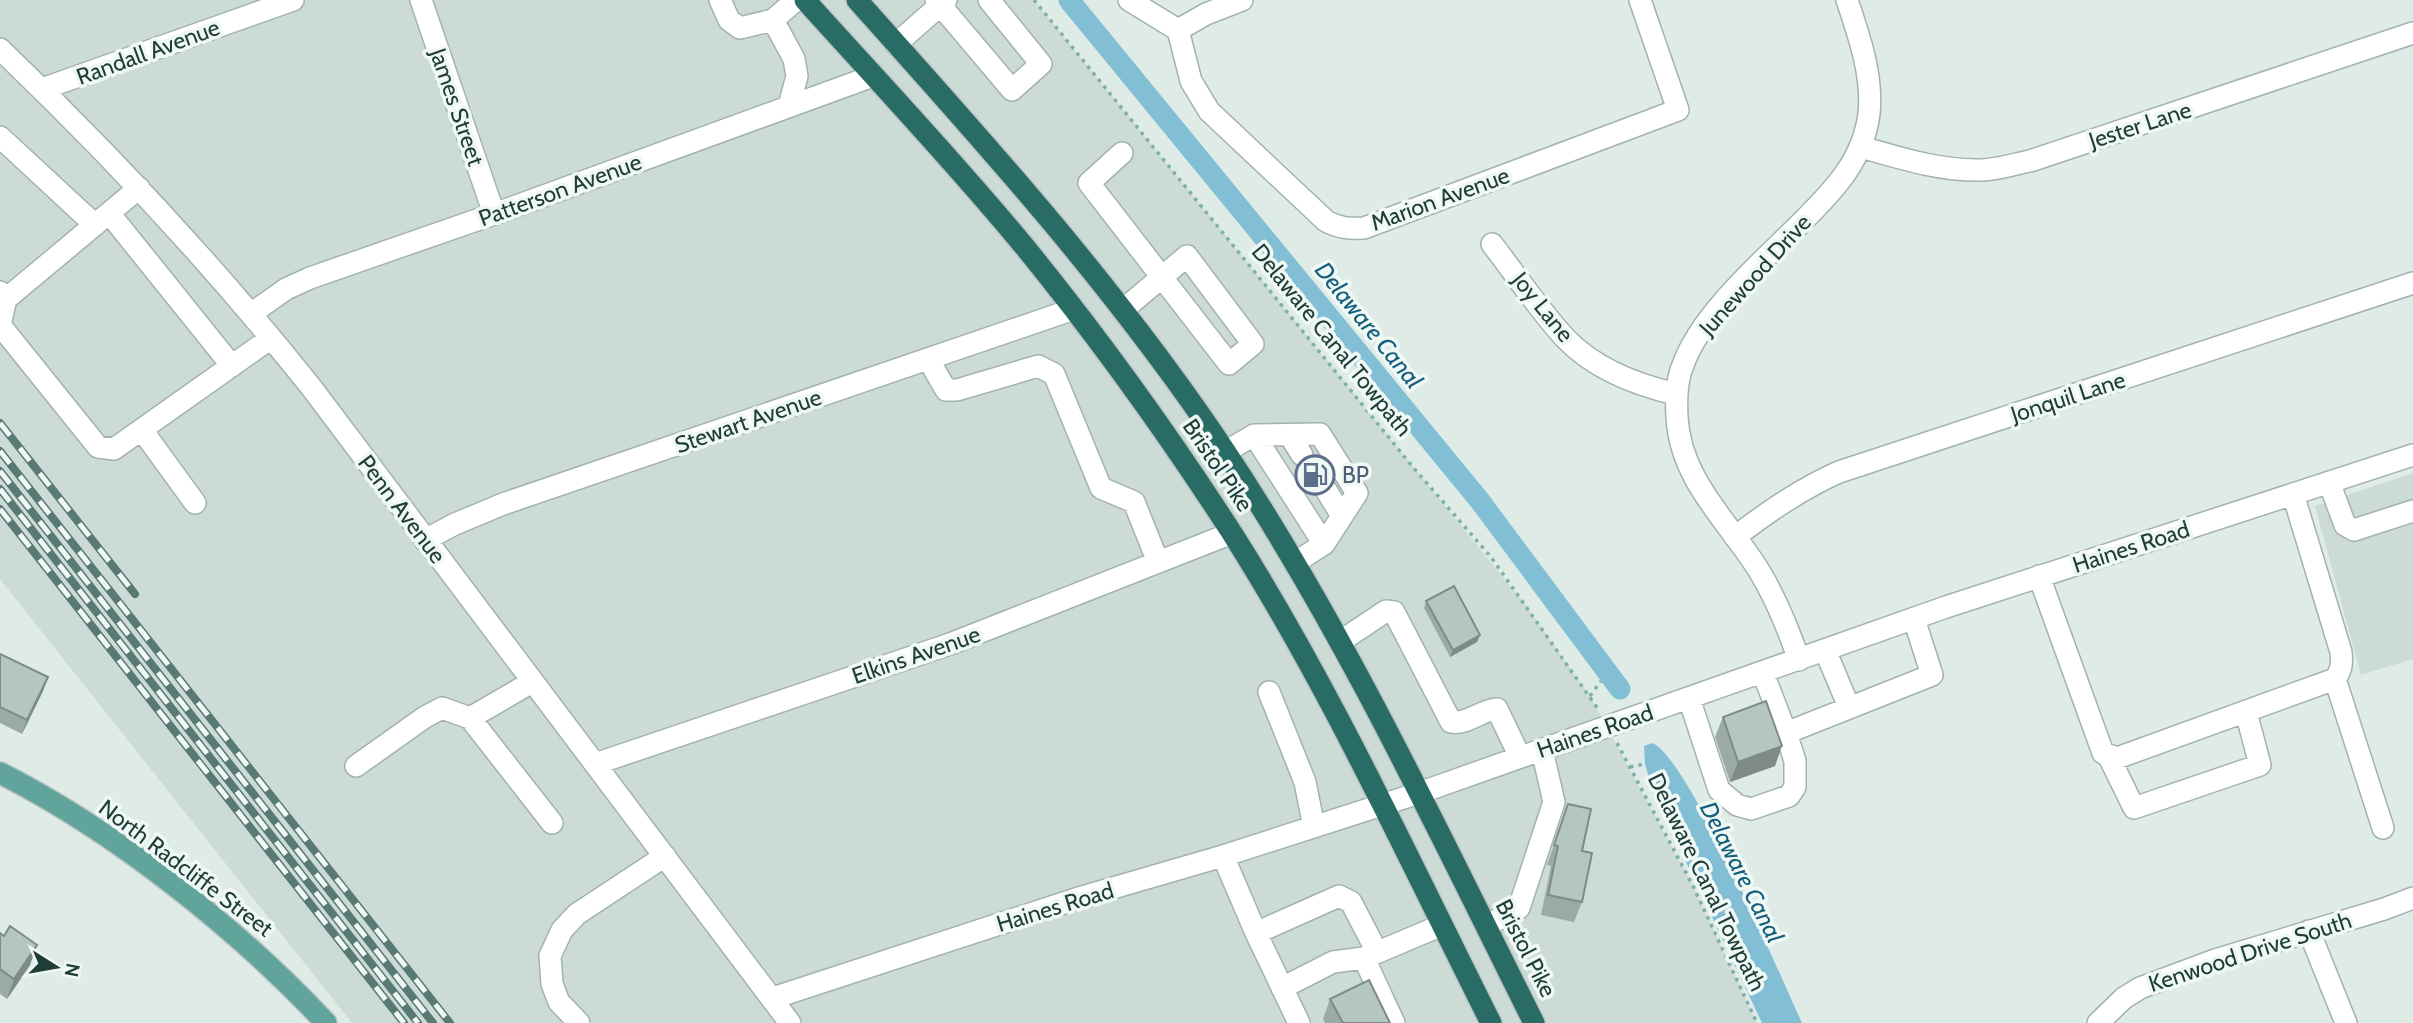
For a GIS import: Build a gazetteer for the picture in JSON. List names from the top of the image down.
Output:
{
  "streets": {
    "highway": ["Bristol Pike"],
    "main road": ["North Radcliffe Street"],
    "street": [
      "Randall Avenue",
      "James Street",
      "Jester Lane",
      "Patterson Avenue",
      "Marion Avenue",
      "Junewood Drive",
      "Joy Lane",
      "Jonquil Lane",
      "Stewart Avenue",
      "Penn Avenue",
      "Haines Road",
      "Elkins Avenue",
      "Kenwood Drive South"
    ],
    "path": ["Delaware Canal Towpath"]
  },
  "crossings": [
    ["Randall Avenue", "Penn Avenue"],
    ["James Street", "Patterson Avenue"],
    ["Jester Lane", "Junewood Drive"],
    ["Patterson Avenue", "Bristol Pike"],
    ["Patterson Avenue", "Penn Avenue"],
    ["Junewood Drive", "Joy Lane"],
    ["Junewood Drive", "Jonquil Lane"],
    ["Junewood Drive", "Haines Road"],
    ["Stewart Avenue", "Bristol Pike"],
    ["Stewart Avenue", "Penn Avenue"],
    ["Bristol Pike", "Haines Road"],
    ["Bristol Pike", "Elkins Avenue"],
    ["Penn Avenue", "Haines Road"],
    ["Penn Avenue", "Elkins Avenue"]
  ],
  "water": ["Delaware Canal"],
  "places": {
    "fuel station": ["BP"]
  },
  "north": "right"
}
